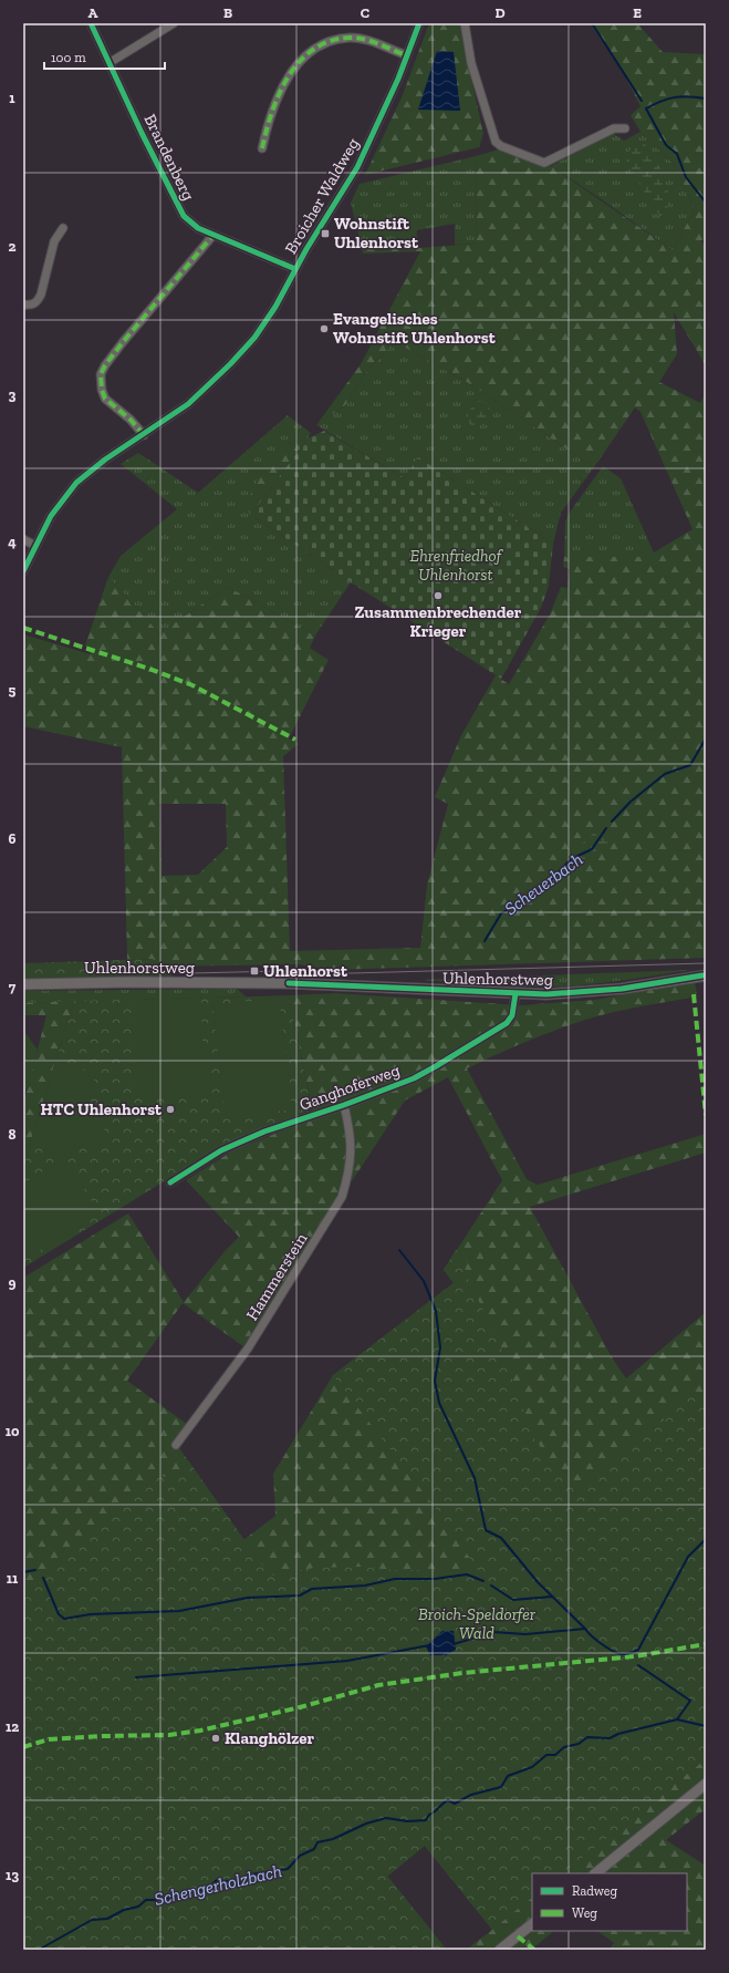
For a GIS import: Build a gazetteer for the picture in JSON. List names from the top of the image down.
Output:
{
  "streets": {
    "main road": ["Uhlenhorstweg"],
    "street": [
      "Brandenberg",
      "Broicher Waldweg",
      "Ganghoferweg",
      "Hammerstein"
    ]
  },
  "crossings": [
    ["Brandenberg", "Broicher Waldweg"],
    ["Uhlenhorstweg", "Ganghoferweg"],
    ["Ganghoferweg", "Hammerstein"]
  ],
  "water": ["Scheuerbach", "Schengerholzbach"],
  "parks": ["Ehrenfriedhof Uhlenhorst", "Broich-Speldorfer Wald"],
  "places": {
    "transit": ["Wohnstift Uhlenhorst", "Uhlenhorst"],
    "other": [
      "Evangelisches Wohnstift Uhlenhorst",
      "Zusammenbrechender Krieger",
      "HTC Uhlenhorst",
      "Klanghölzer"
    ]
  },
  "legend": ["Radweg", "Weg"],
  "scale_bar": "100 m",
  "grid": {
    "columns": [
      "A",
      "B",
      "C",
      "D",
      "E"
    ],
    "rows": [
      "1",
      "2",
      "3",
      "4",
      "5",
      "6",
      "7",
      "8",
      "9",
      "10",
      "11",
      "12",
      "13"
    ]
  }
}
